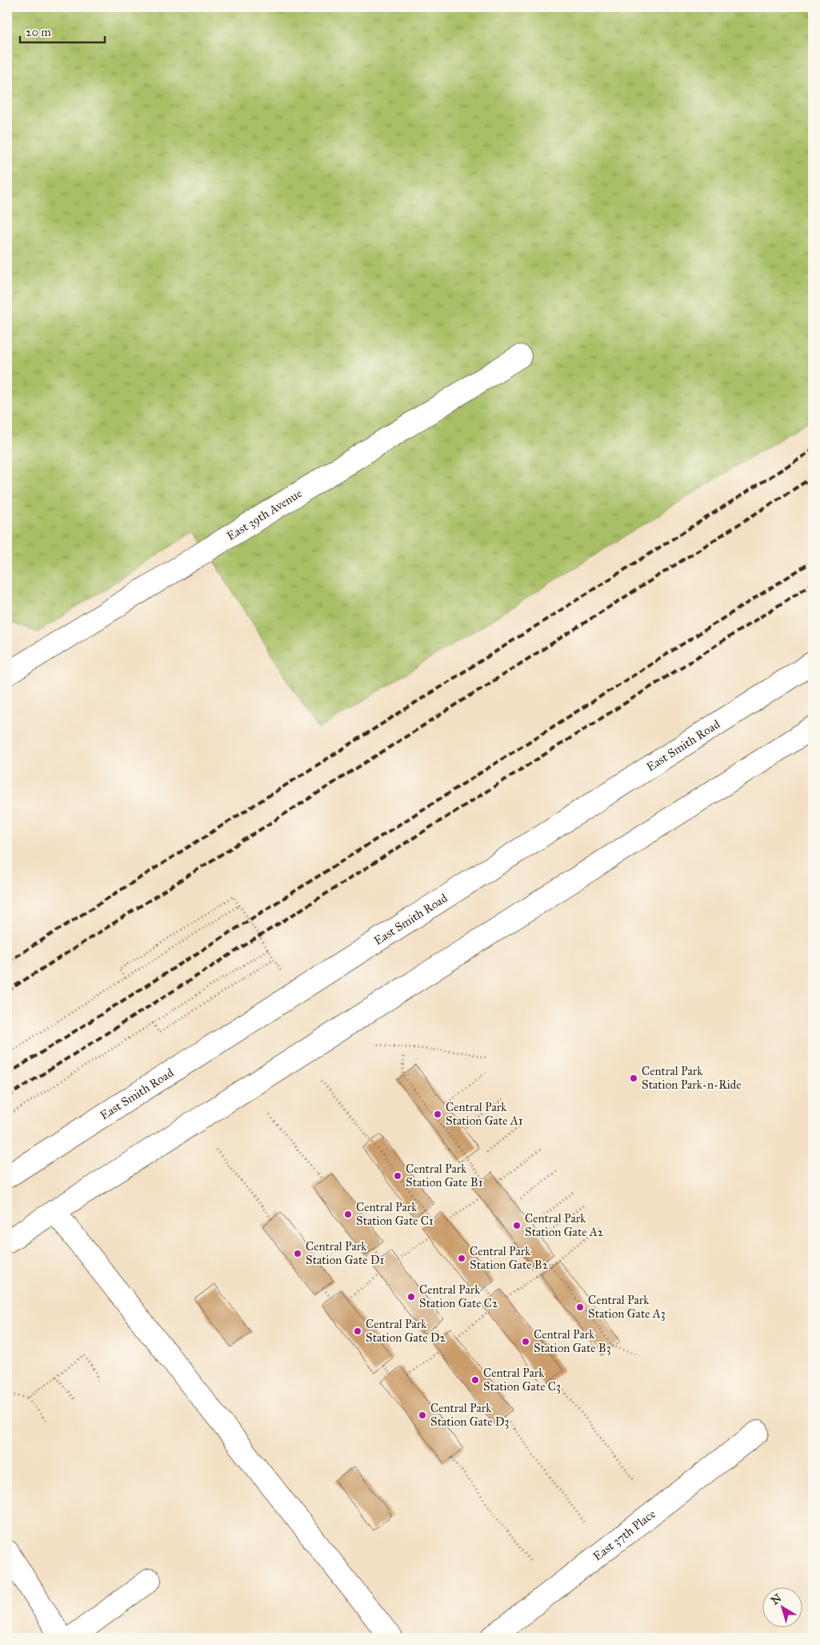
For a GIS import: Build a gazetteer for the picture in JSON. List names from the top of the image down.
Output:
{
  "streets": {
    "street": ["East 39th Avenue", "East Smith Road", "East 37th Place"]
  },
  "places": [
    "Central Park Station Park-n-Ride",
    "Central Park Station Gate A1",
    "Central Park Station Gate B1",
    "Central Park Station Gate C1",
    "Central Park Station Gate A2",
    "Central Park Station Gate D1",
    "Central Park Station Gate B2",
    "Central Park Station Gate C2",
    "Central Park Station Gate A3",
    "Central Park Station Gate D2",
    "Central Park Station Gate B3",
    "Central Park Station Gate C3",
    "Central Park Station Gate D3"
  ],
  "scale_bar": "20 m",
  "north": "top left"
}
